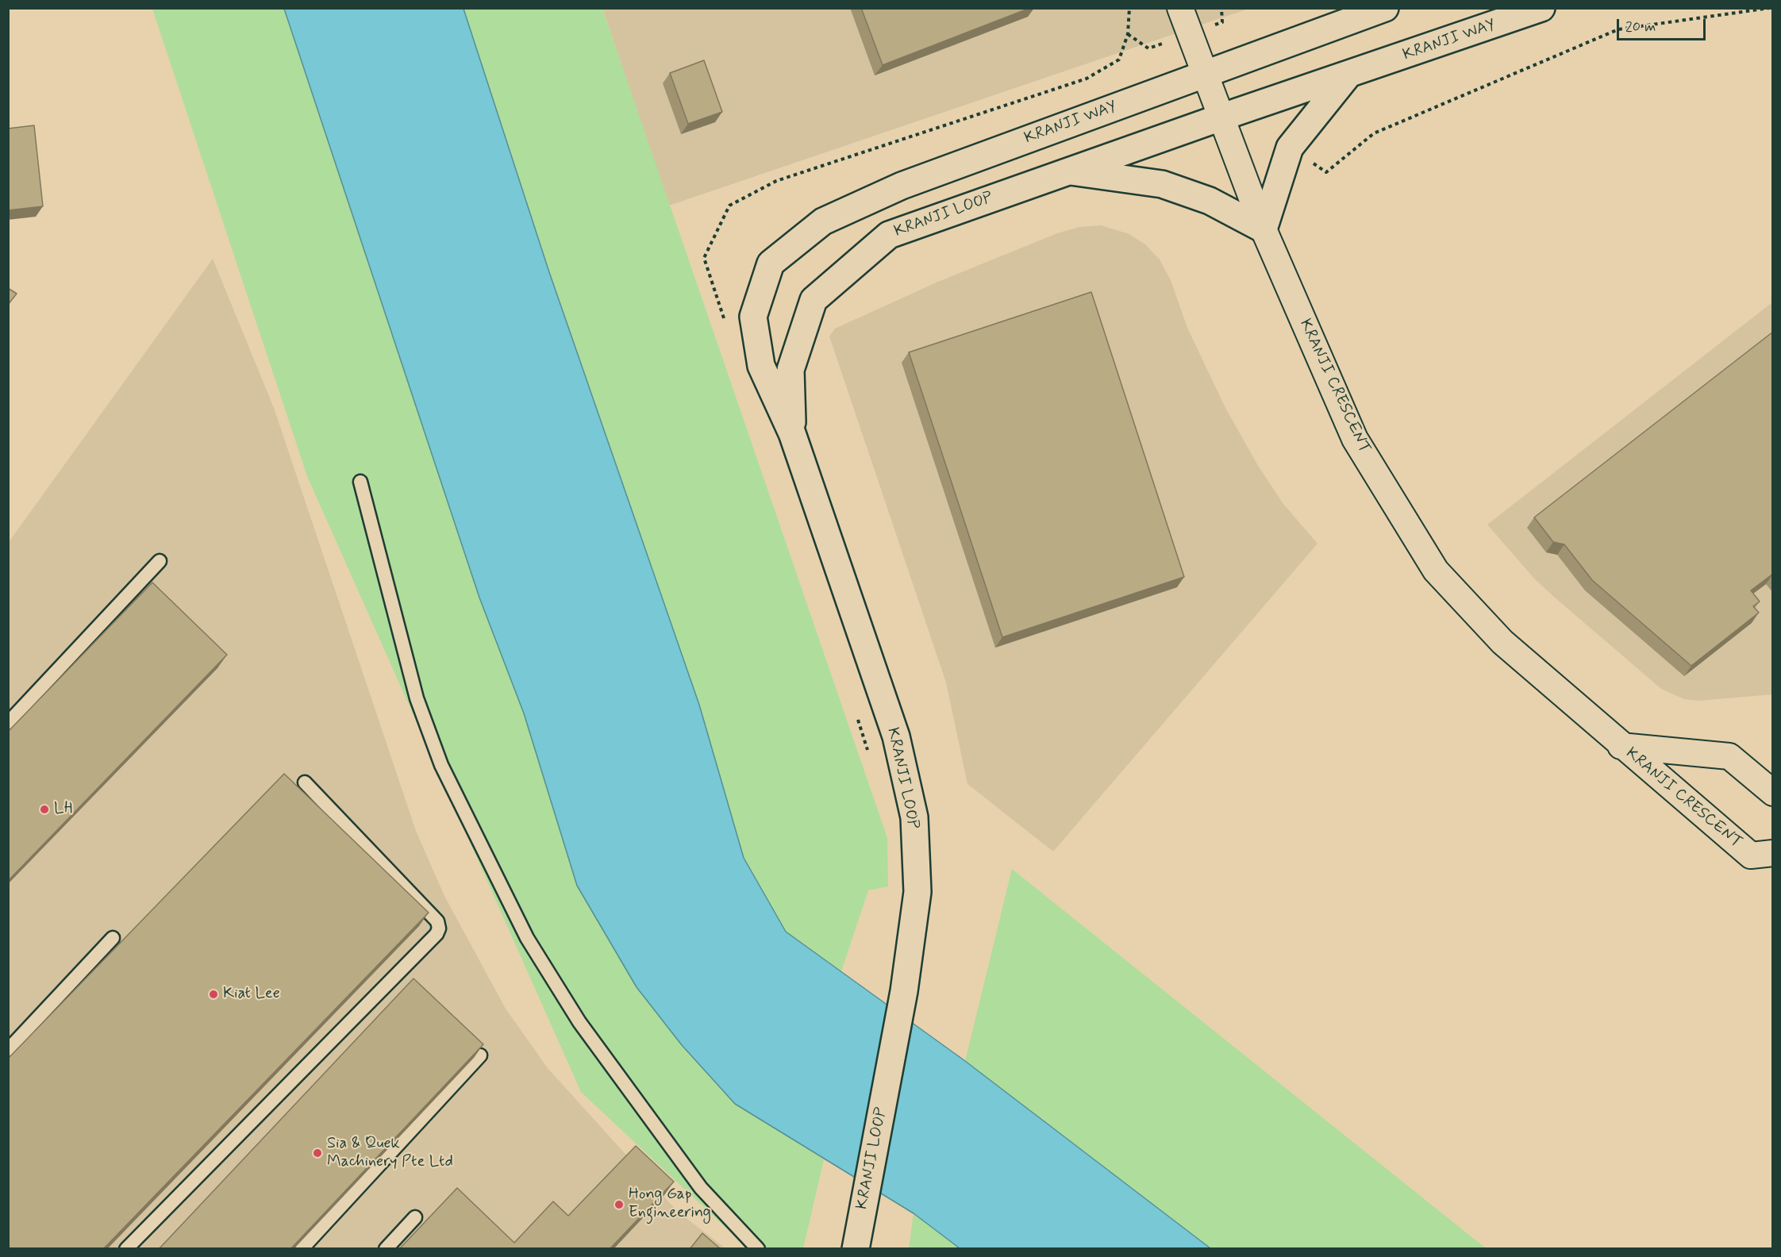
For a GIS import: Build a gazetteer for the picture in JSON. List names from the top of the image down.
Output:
{
  "streets": {
    "main road": ["KRANJI WAY", "KRANJI LOOP"],
    "street": ["KRANJI CRESCENT"]
  },
  "crossings": [
    ["KRANJI WAY", "KRANJI LOOP"],
    ["KRANJI WAY", "KRANJI CRESCENT"],
    ["KRANJI LOOP", "KRANJI CRESCENT"]
  ],
  "places": [
    "LH",
    "Kiat Lee",
    "Sia & Quek Machinery Pte Ltd",
    "Hong Gap Engineering"
  ],
  "scale_bar": "20 m"
}
